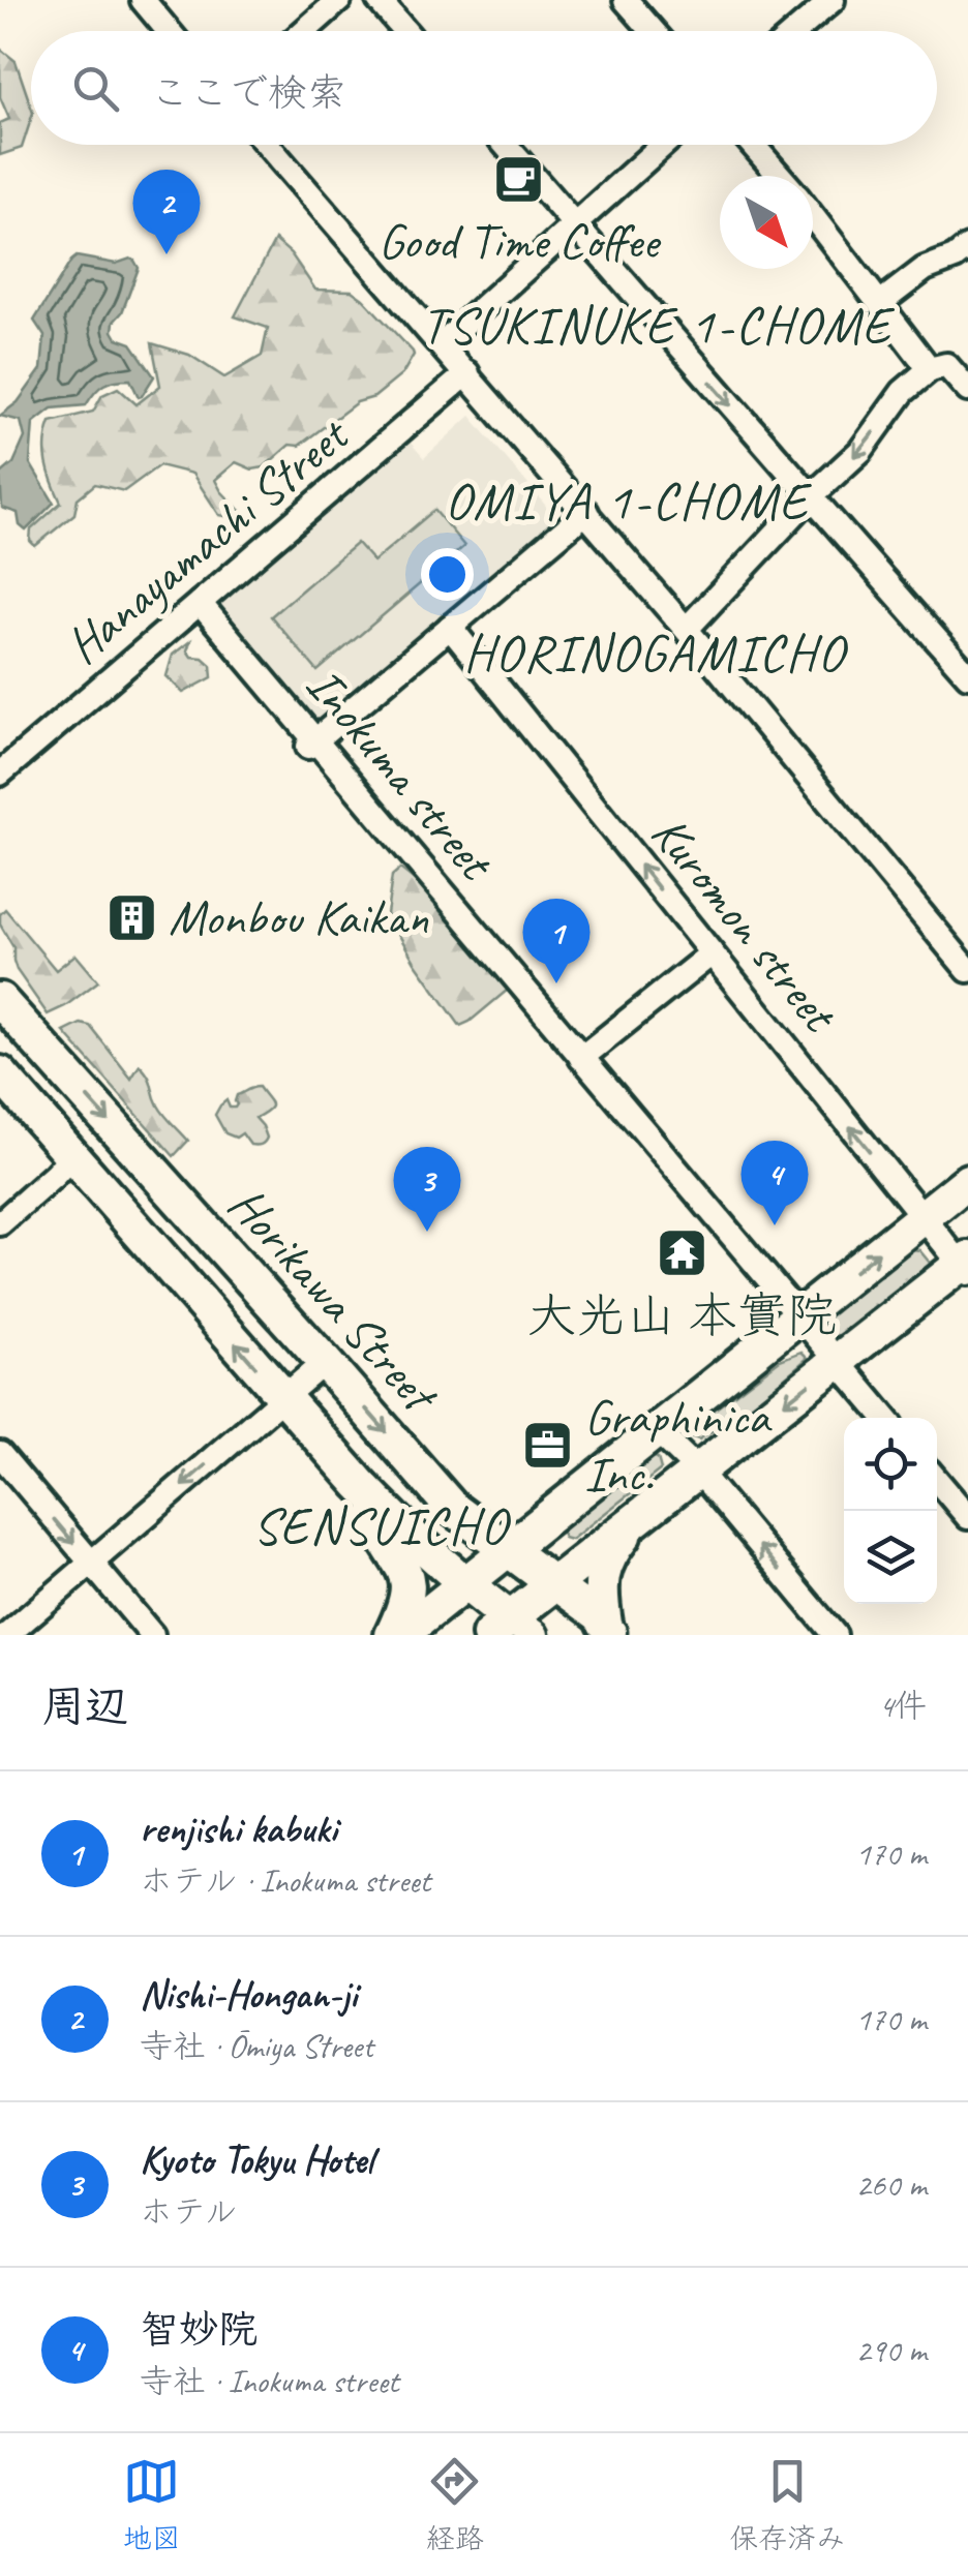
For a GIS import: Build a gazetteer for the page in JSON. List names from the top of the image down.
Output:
{
  "streets": {
    "highway": ["Horikawa Street"],
    "street": ["Hanayamachi Street", "Inokuma street", "Kuromon street"]
  },
  "crossings": [
    ["Hanayamachi Street", "Inokuma street"]
  ],
  "districts": [
    "TSUKINUKE 1-CHOME",
    "OMIYA 1-CHOME",
    "HORINOGAMICHO",
    "SENSUICHO"
  ],
  "places": {
    "cafe": ["Good Time Coffee"],
    "building": ["Monbou Kaikan"],
    "temple": ["大光山 本實院"],
    "office": ["Graphinica Inc."]
  },
  "north": "bottom right",
  "page": {
    "search": "ここで検索",
    "pins": [
      "2",
      "1",
      "4",
      "3"
    ],
    "heading": ["周辺", "4件"],
    "list": [
      {
        "mark": "1",
        "name": "renjishi kabuki",
        "note": "ホテル · Inokuma street",
        "value": "170 m"
      },
      {
        "mark": "2",
        "name": "Nishi-Hongan-ji",
        "note": "寺社 · Ōmiya Street",
        "value": "170 m"
      },
      {
        "mark": "3",
        "name": "Kyoto Tokyu Hotel",
        "note": "ホテル",
        "value": "260 m"
      },
      {
        "mark": "4",
        "name": "智妙院",
        "note": "寺社 · Inokuma street",
        "value": "290 m"
      }
    ],
    "nav": ["地図", "経路", "保存済み"]
  }
}
